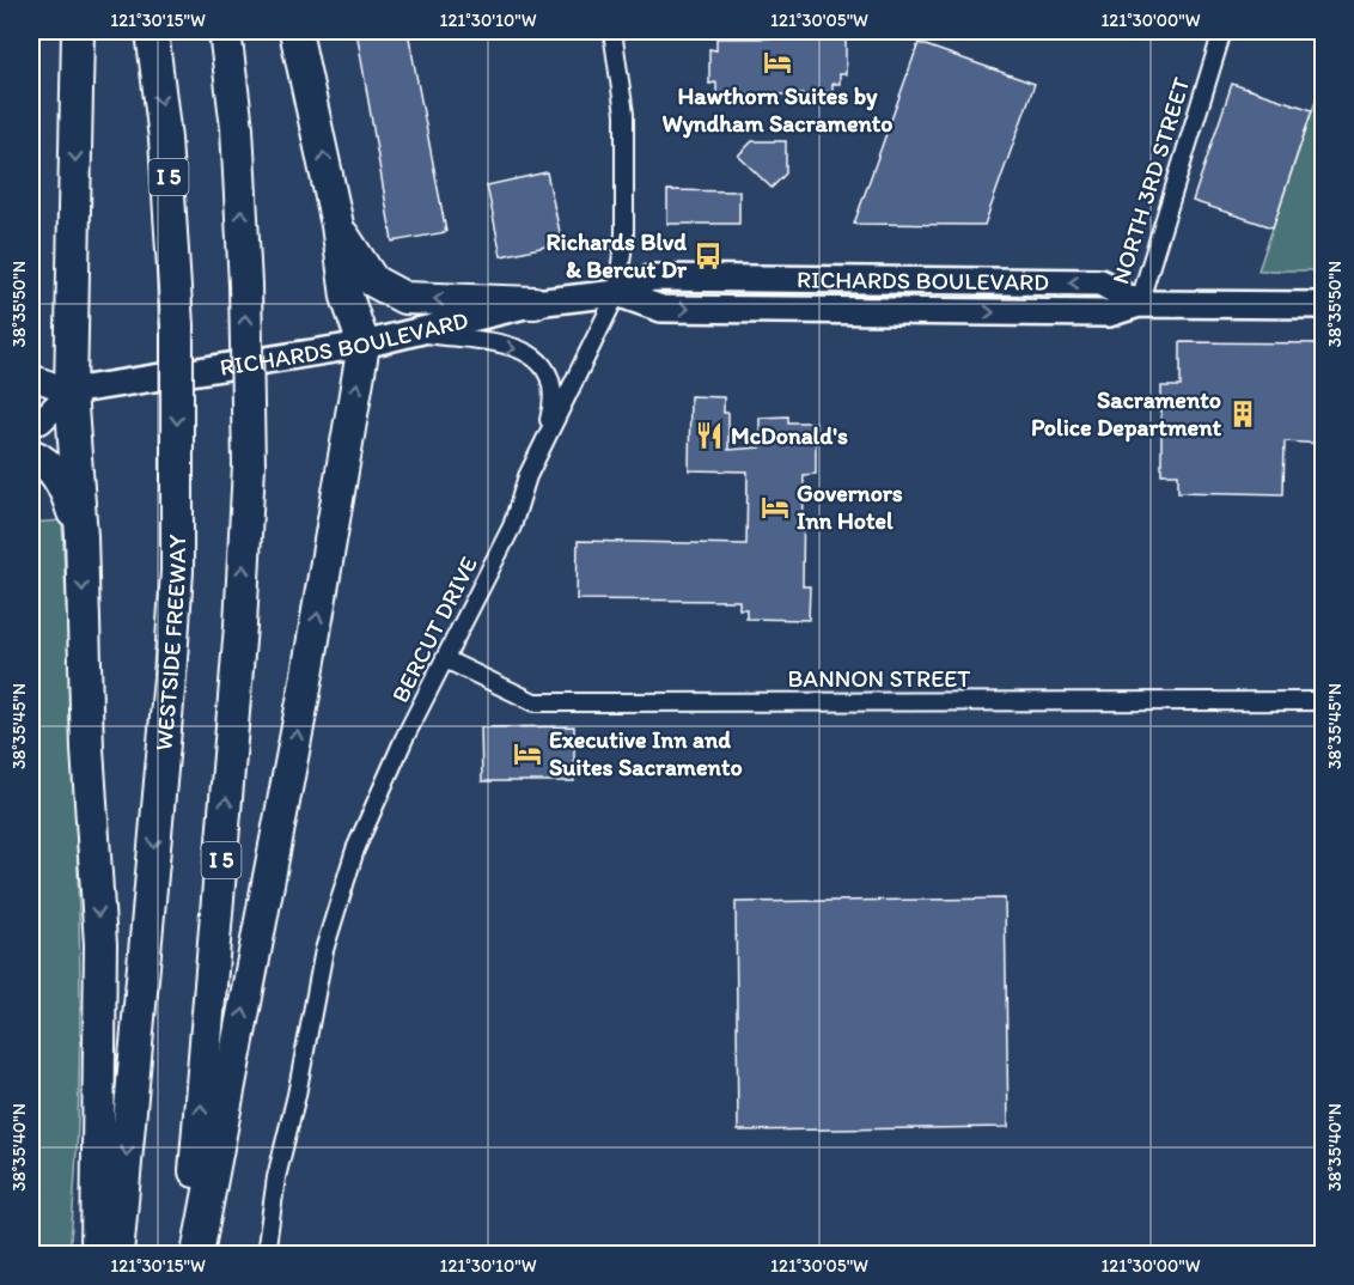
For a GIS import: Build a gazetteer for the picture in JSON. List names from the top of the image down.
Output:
{
  "streets": {
    "highway": ["I 5", "WESTSIDE FREEWAY"],
    "main road": ["RICHARDS BOULEVARD"],
    "street": ["NORTH 3RD STREET", "BERCUT DRIVE", "BANNON STREET"]
  },
  "crossings": [
    ["NORTH 3RD STREET", "RICHARDS BOULEVARD"],
    ["RICHARDS BOULEVARD", "BERCUT DRIVE"],
    ["BERCUT DRIVE", "BANNON STREET"]
  ],
  "places": {
    "hotel": ["Hawthorn Suites by Wyndham Sacramento", "Governors Inn Hotel", "Executive Inn and Suites Sacramento"],
    "bus stop": ["Richards Blvd & Bercut Dr"],
    "building": ["Sacramento Police Department"],
    "restaurant": ["McDonald's"]
  },
  "coordinates": [
    "121°30'15\"W",
    "121°30'10\"W",
    "121°30'05\"W",
    "121°30'00\"W",
    "38°35'50\"N",
    "38°35'45\"N",
    "38°35'40\"N"
  ]
}
